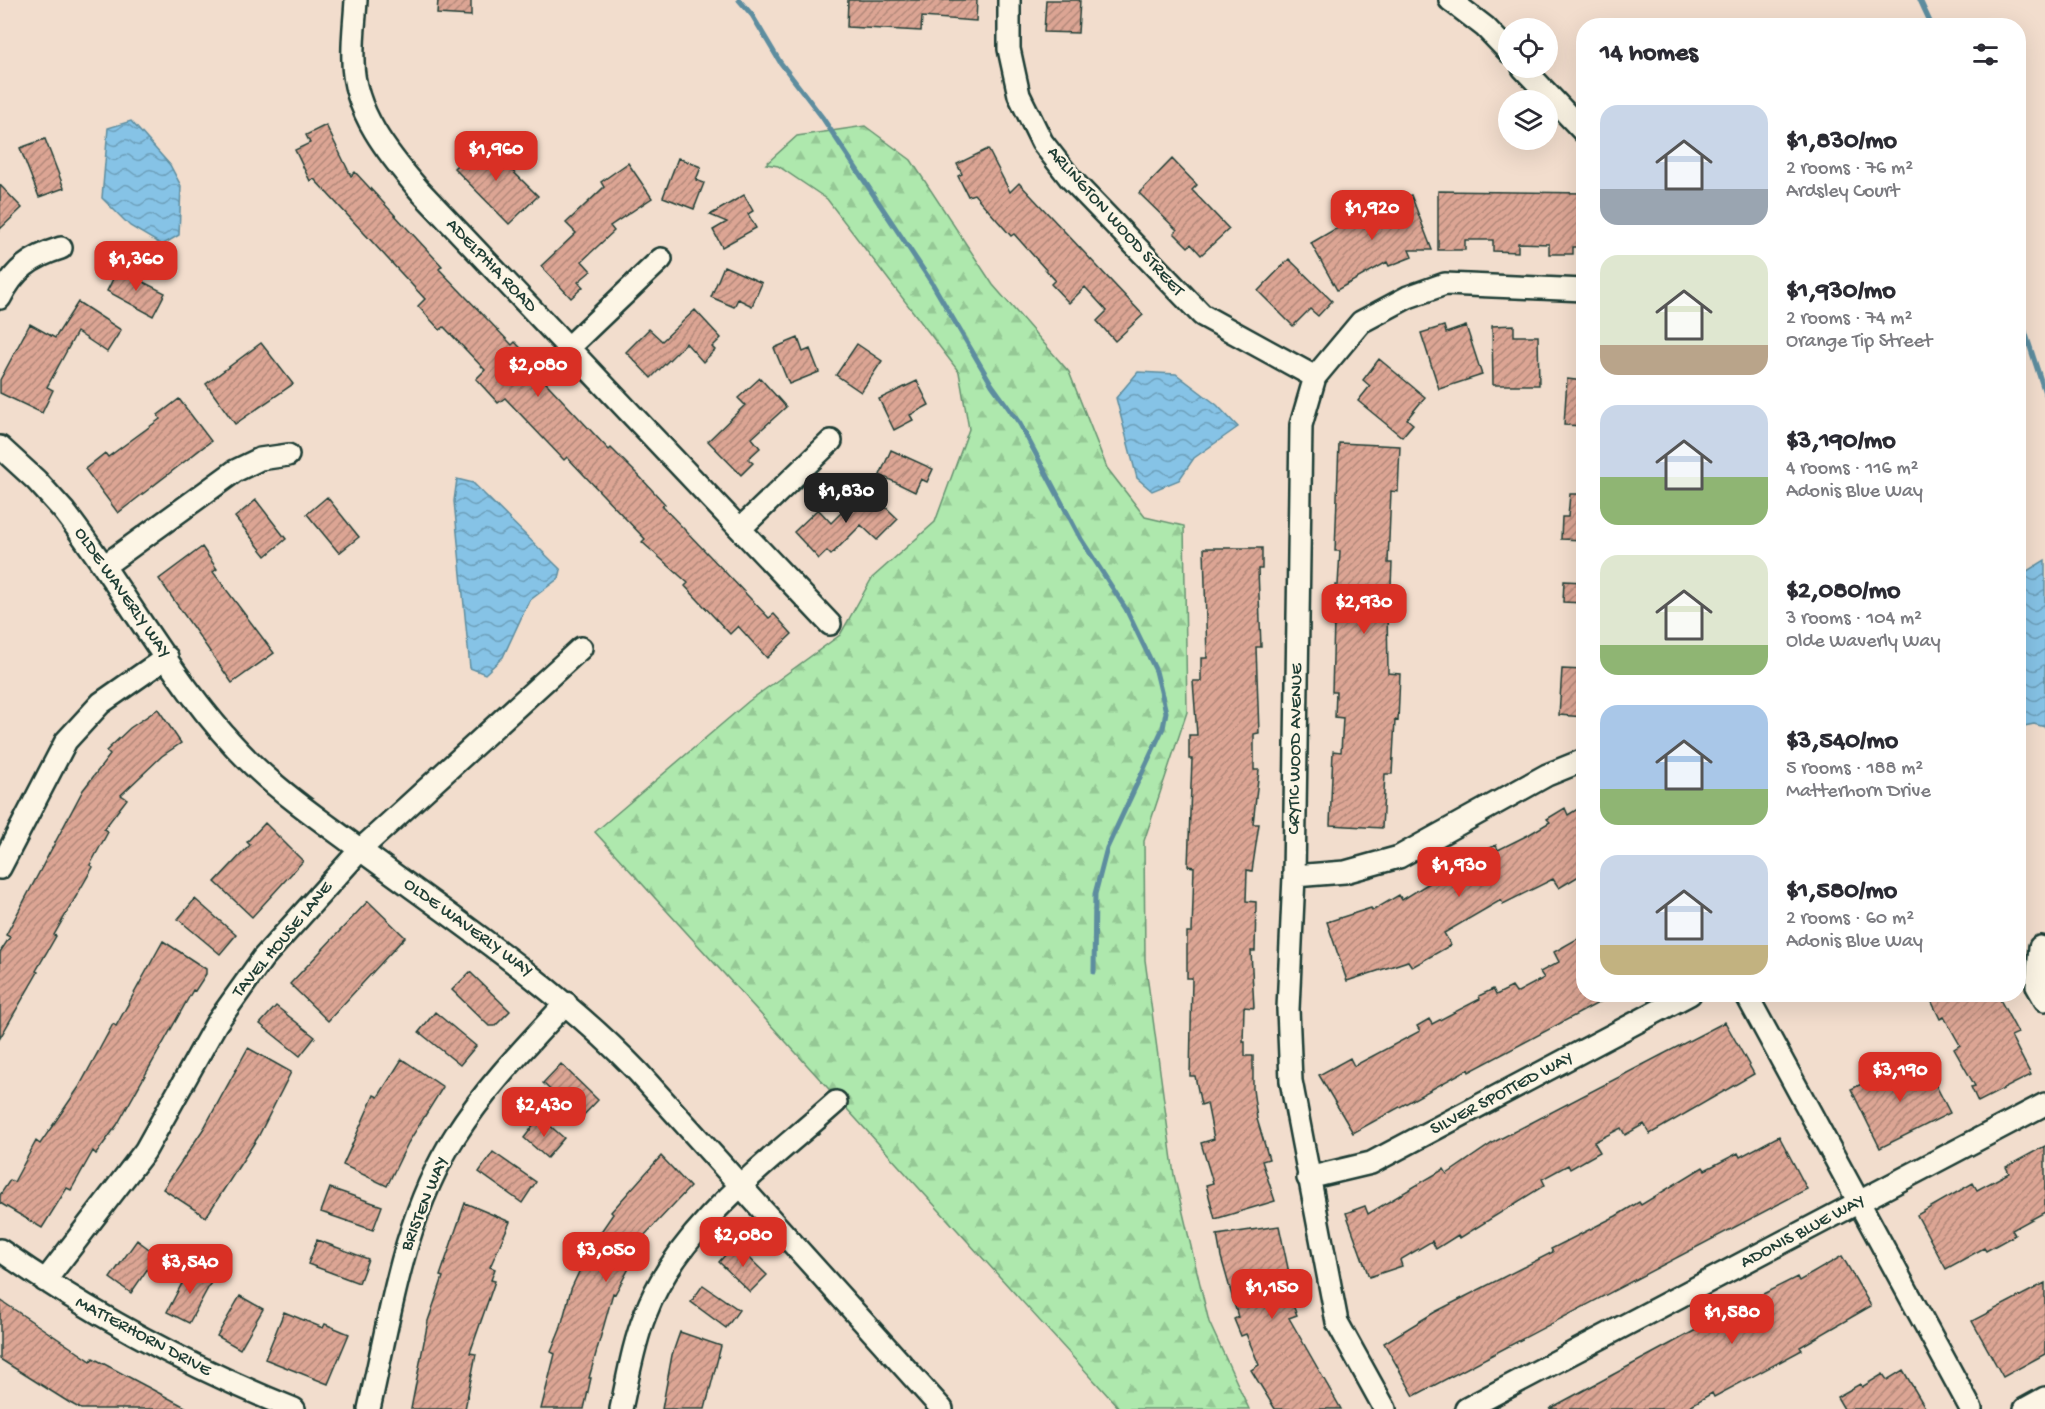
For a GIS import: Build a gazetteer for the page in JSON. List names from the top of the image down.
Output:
{
  "streets": {
    "street": [
      "ARLINGTON WOOD STREET",
      "ADELPHIA ROAD",
      "OLDE WAVERLY WAY",
      "CRYTIC WOOD AVENUE",
      "TAVEL HOUSE LANE",
      "SILVER SPOTTED WAY",
      "BRISTEN WAY",
      "ADONIS BLUE WAY",
      "MATTERHORN DRIVE"
    ]
  },
  "crossings": [
    ["ARLINGTON WOOD STREET", "CRYTIC WOOD AVENUE"],
    ["OLDE WAVERLY WAY", "TAVEL HOUSE LANE"],
    ["OLDE WAVERLY WAY", "BRISTEN WAY"],
    ["CRYTIC WOOD AVENUE", "SILVER SPOTTED WAY"],
    ["TAVEL HOUSE LANE", "MATTERHORN DRIVE"]
  ],
  "page": {
    "heading": "14 homes",
    "list": [
      {
        "name": "$1,830/mo",
        "note": "2 rooms · 76 m² · Ardsley Court"
      },
      {
        "name": "$1,930/mo",
        "note": "2 rooms · 74 m² · Orange Tip Street"
      },
      {
        "name": "$3,190/mo",
        "note": "4 rooms · 116 m² · Adonis Blue Way"
      },
      {
        "name": "$2,080/mo",
        "note": "3 rooms · 104 m² · Olde Waverly Way"
      },
      {
        "name": "$3,540/mo",
        "note": "5 rooms · 188 m² · Matterhorn Drive"
      },
      {
        "name": "$1,580/mo",
        "note": "2 rooms · 60 m² · Adonis Blue Way"
      }
    ],
    "price": [
      "$1,960",
      "$1,920",
      "$1,360",
      "$2,080",
      "$1,830",
      "$2,930",
      "$1,930",
      "$3,190",
      "$2,430",
      "$2,080",
      "$3,050",
      "$3,540",
      "$1,150",
      "$1,580"
    ]
  }
}
